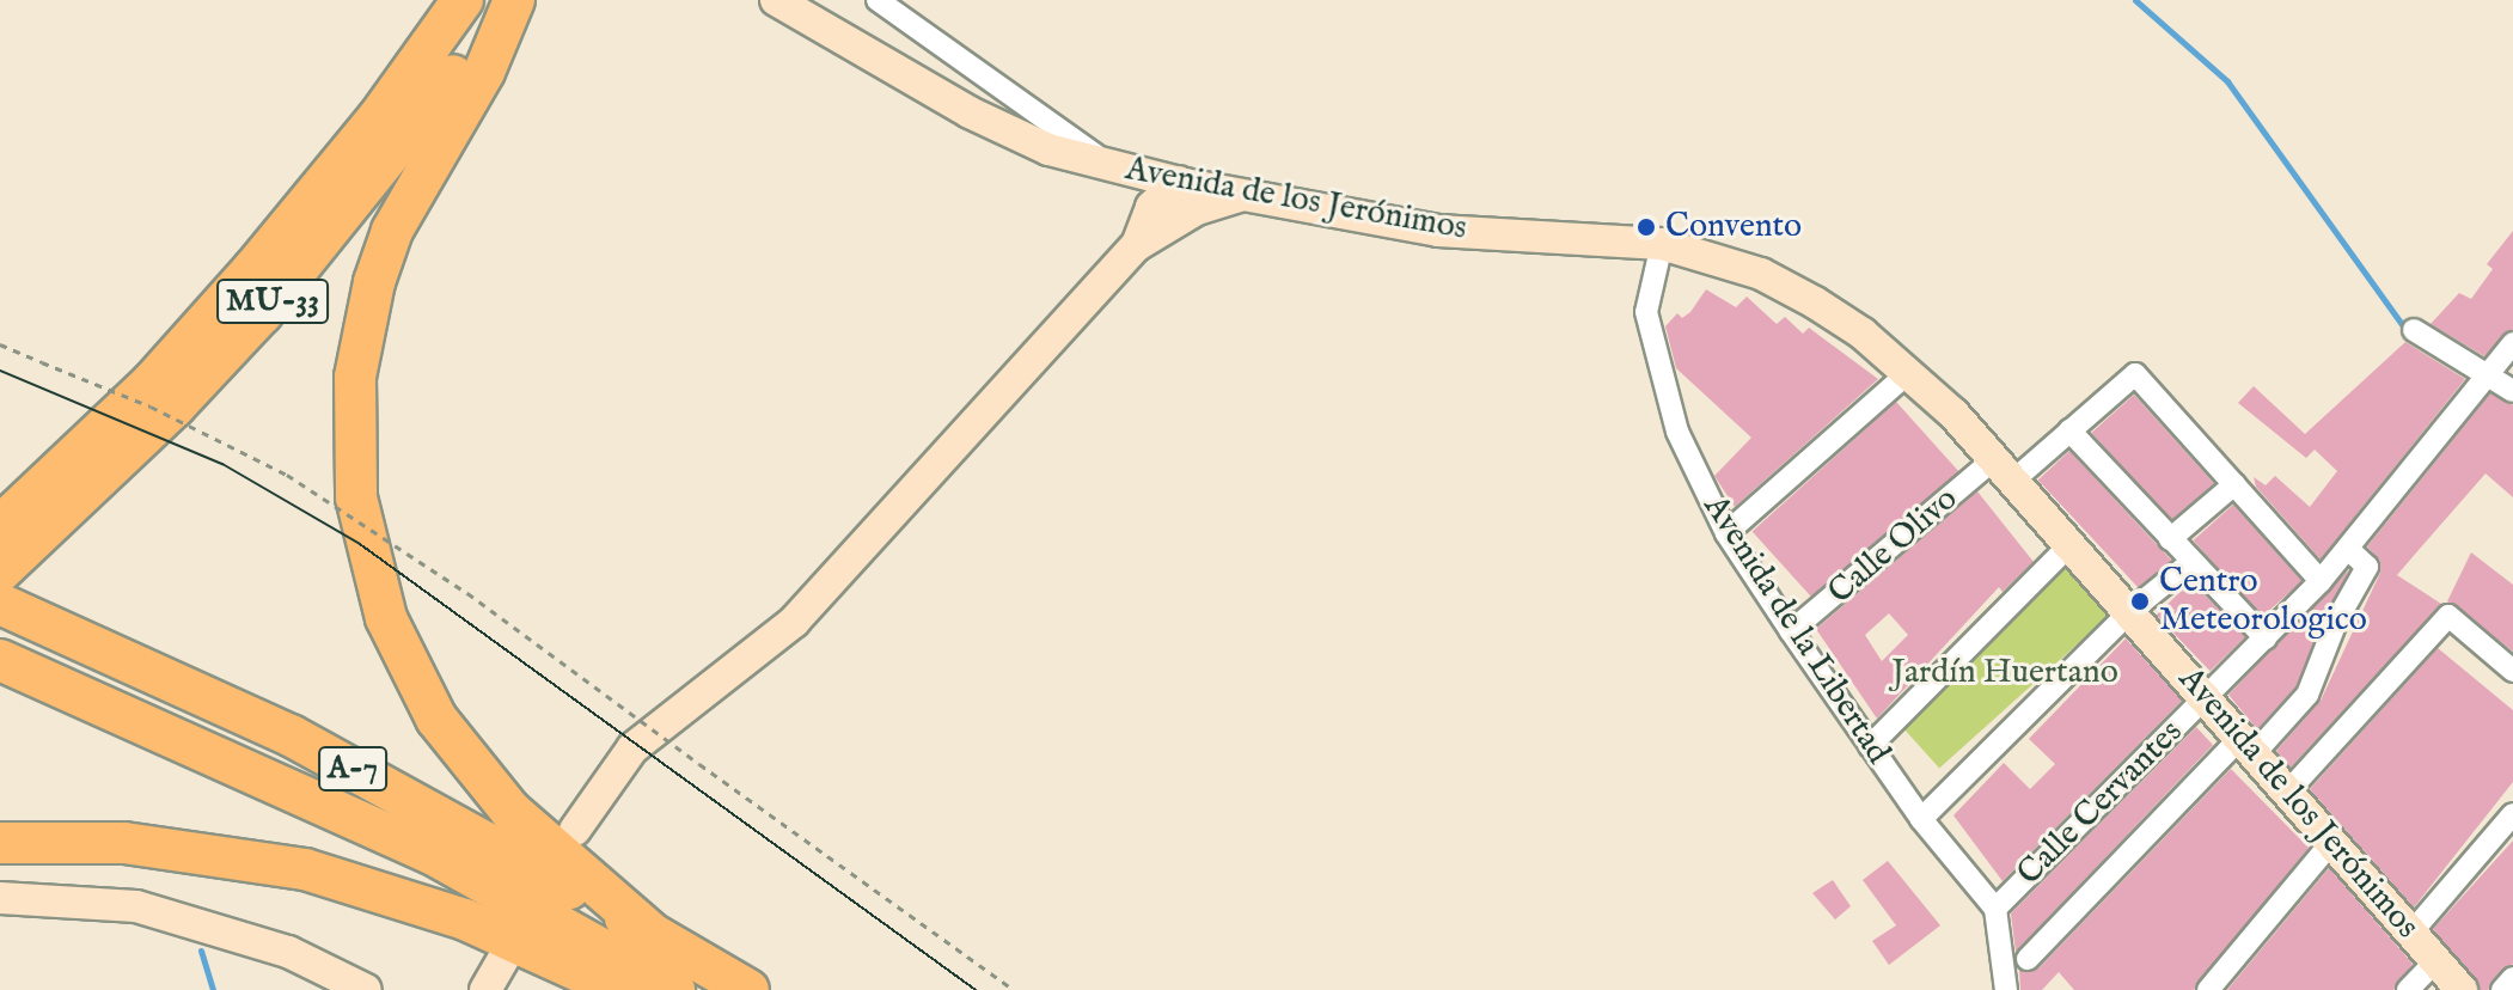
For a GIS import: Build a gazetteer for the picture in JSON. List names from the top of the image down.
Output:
{
  "streets": {
    "highway": ["MU-33", "A-7"],
    "main road": ["Avenida de los Jerónimos"],
    "street": ["Calle Olivo", "Avenida de la Libertad", "Calle Cervantes"]
  },
  "crossings": [
    ["Avenida de los Jerónimos", "Calle Olivo"],
    ["Avenida de los Jerónimos", "Avenida de la Libertad"],
    ["Avenida de los Jerónimos", "Calle Cervantes"],
    ["Calle Olivo", "Avenida de la Libertad"],
    ["Avenida de la Libertad", "Calle Cervantes"]
  ],
  "parks": ["Jardín Huertano"],
  "places": ["Convento", "Centro Meteorologico"]
}
